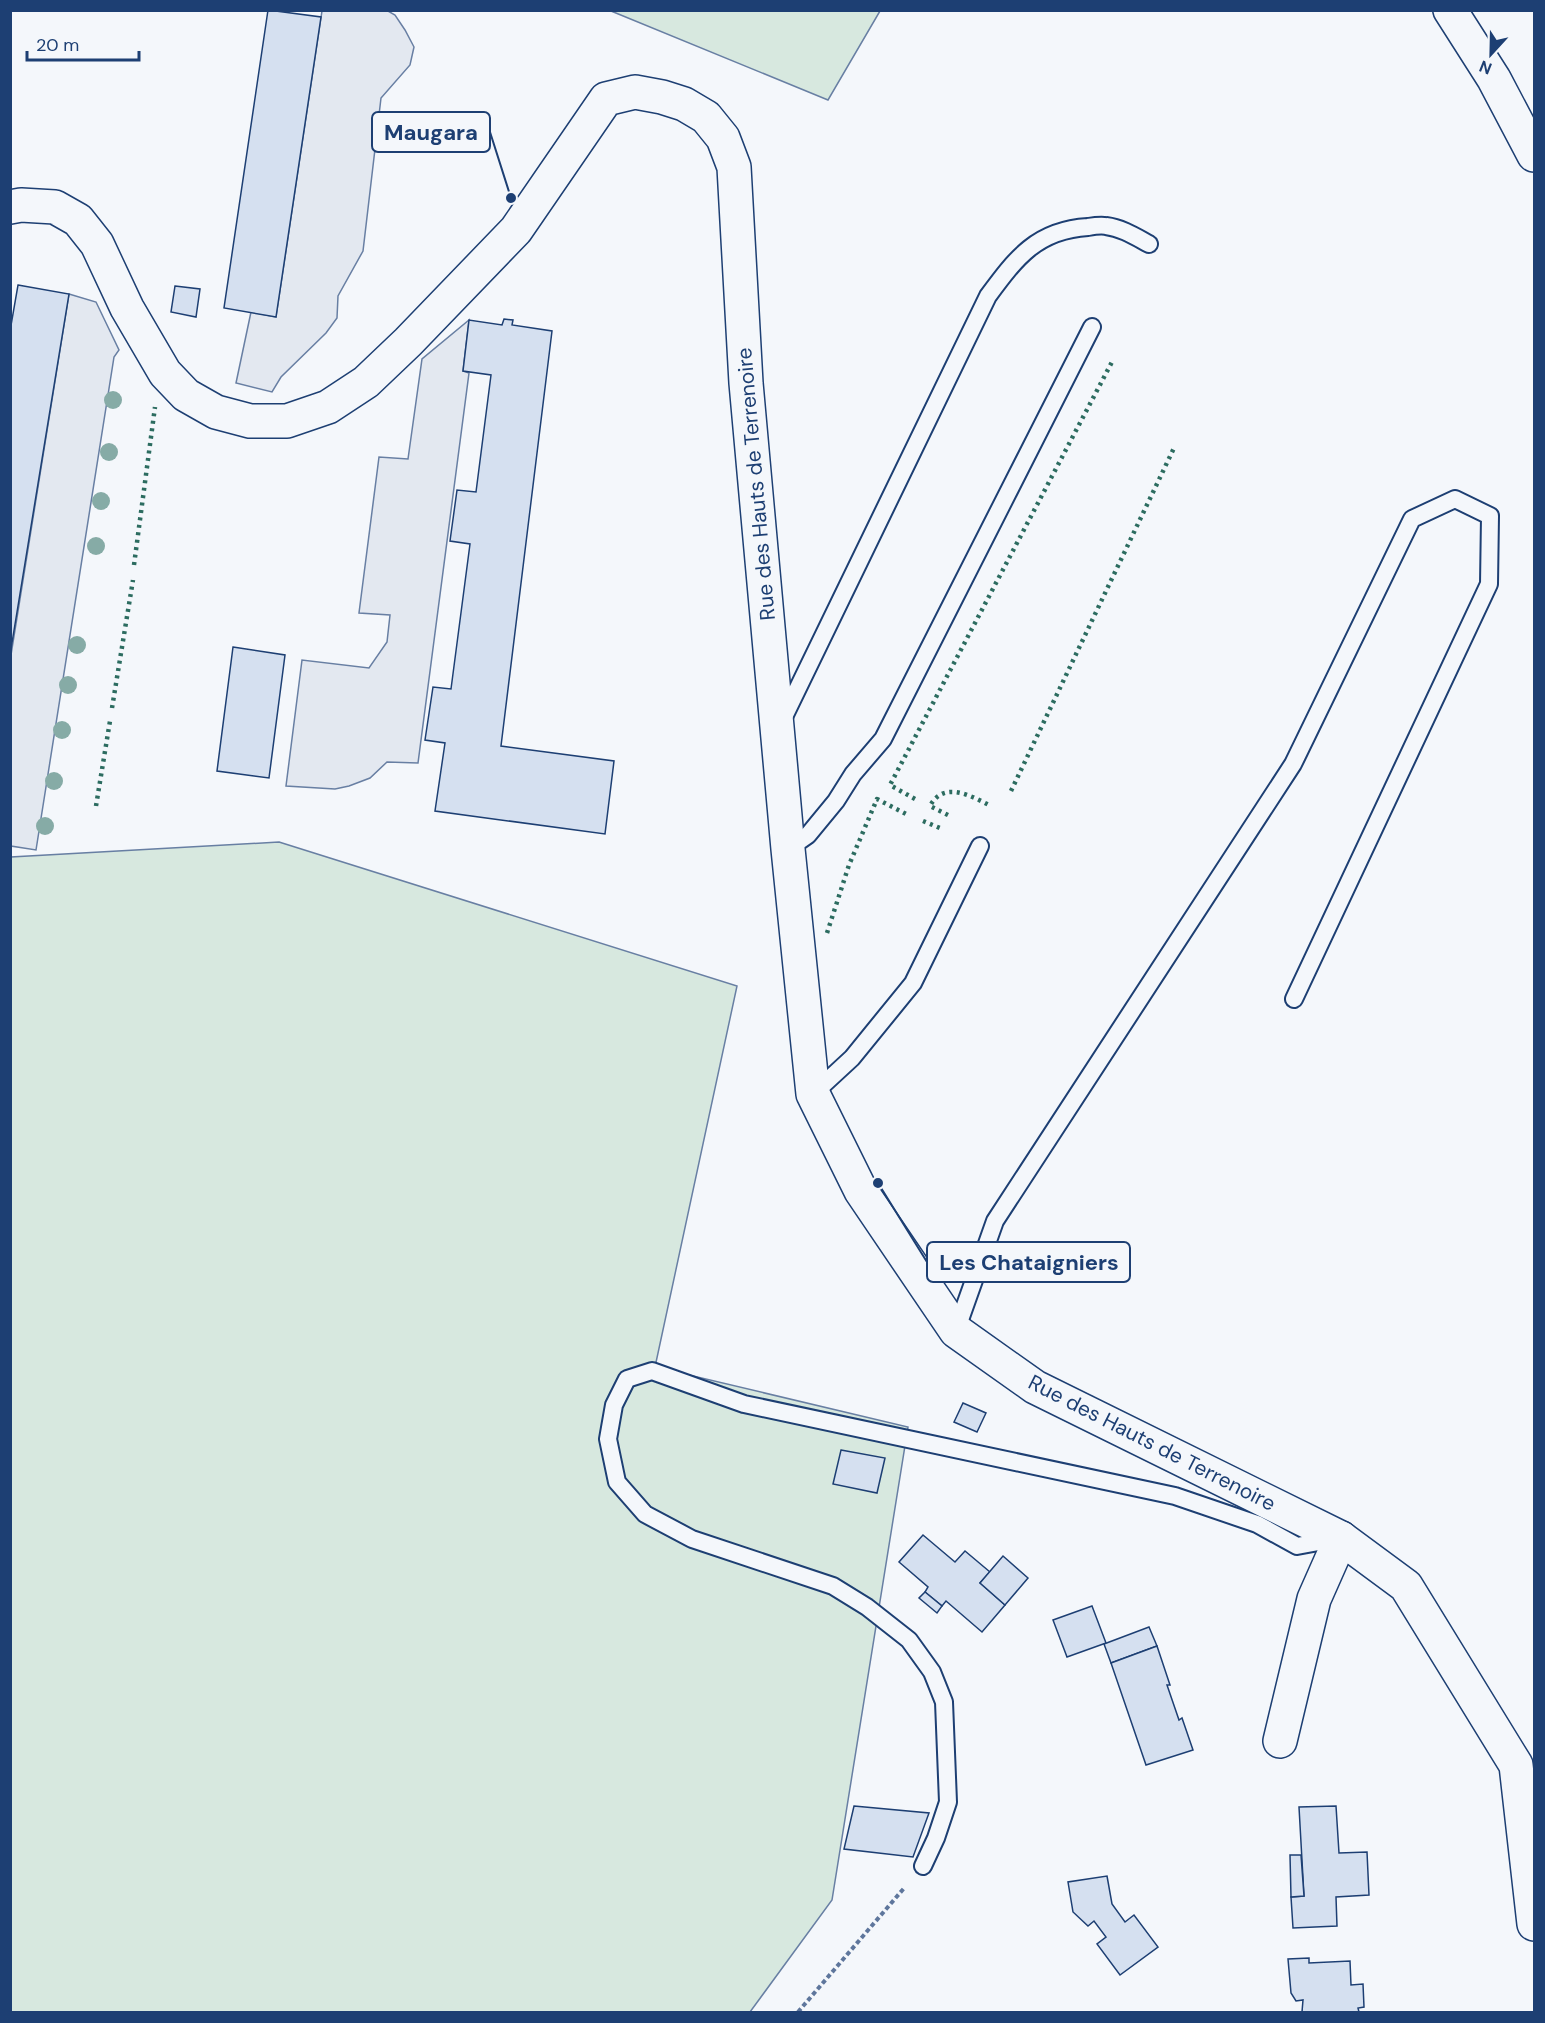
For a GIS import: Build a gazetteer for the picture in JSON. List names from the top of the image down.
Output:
{
  "streets": {
    "main road": ["Rue des Hauts de Terrenoire"]
  },
  "places": ["Maugara", "Les Chataigniers"],
  "scale_bar": "20 m",
  "north": "bottom"
}
